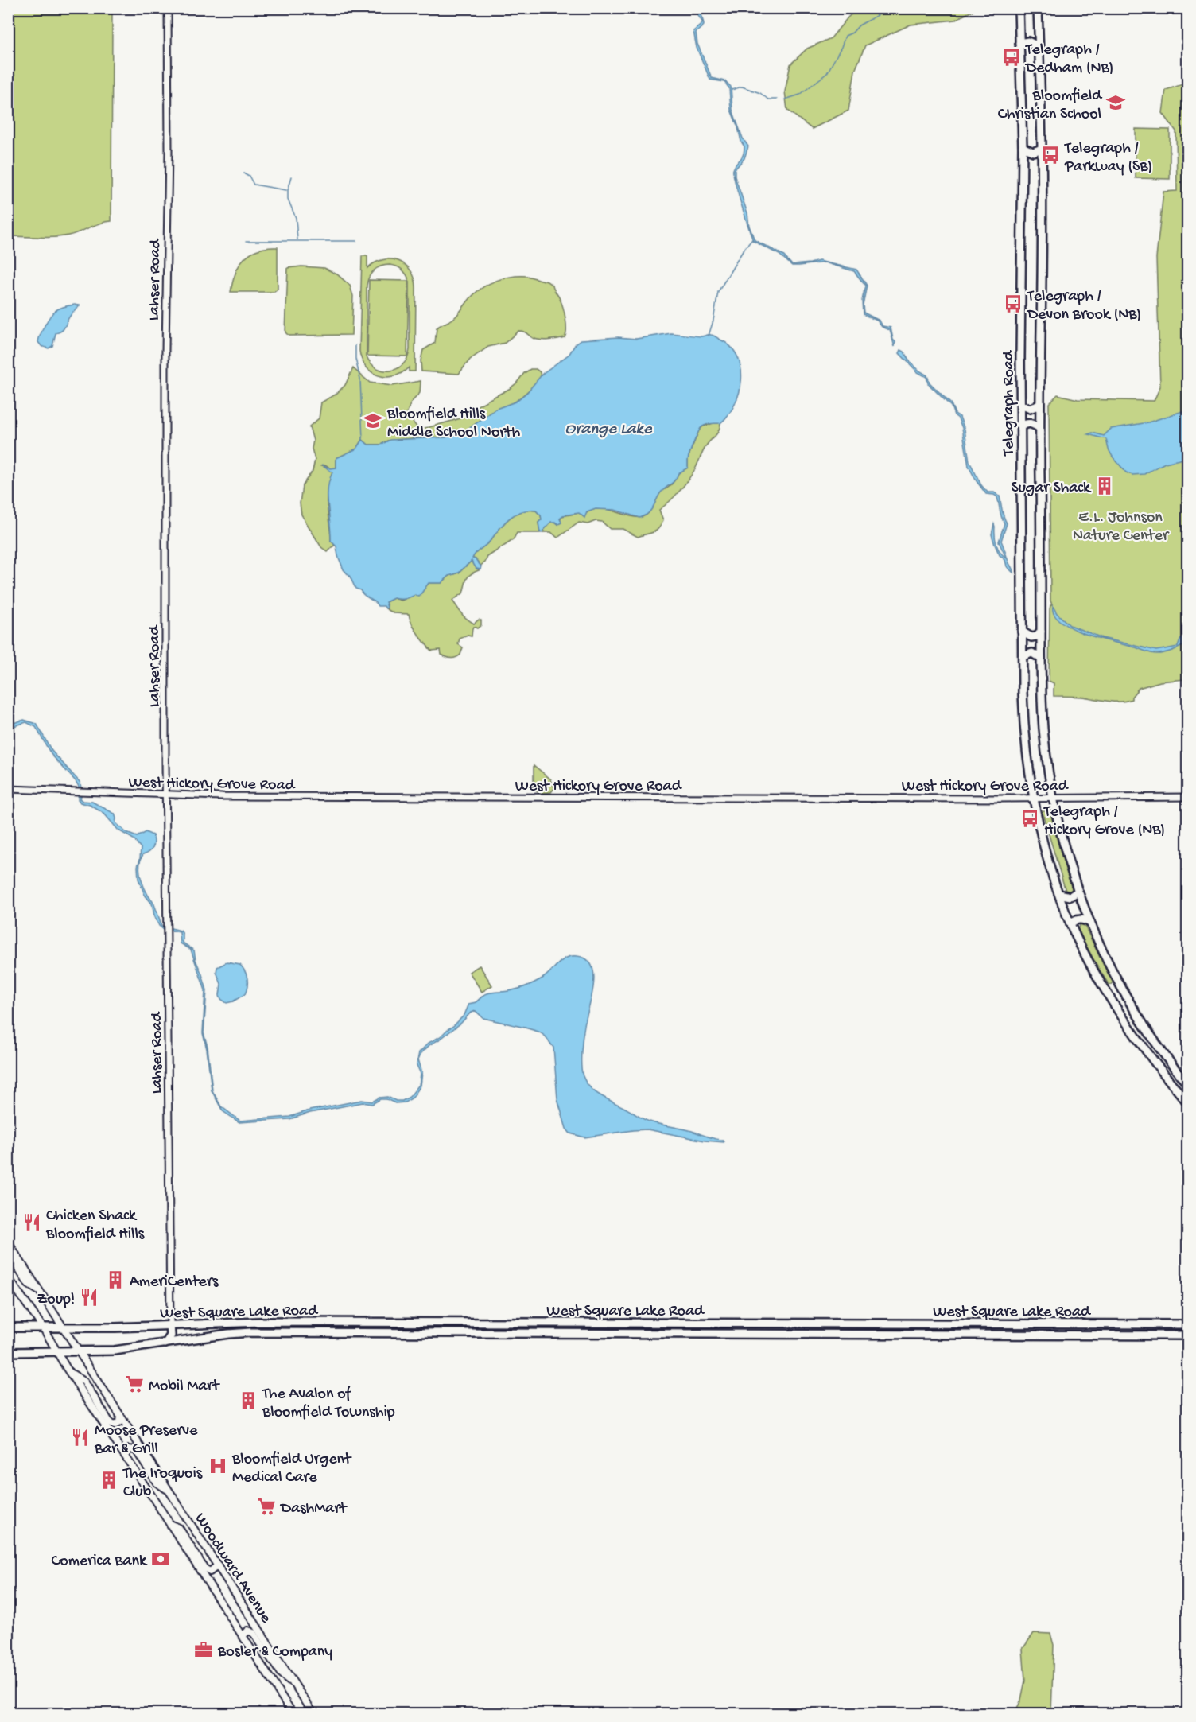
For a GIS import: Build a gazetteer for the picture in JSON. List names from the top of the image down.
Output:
{
  "streets": {
    "highway": ["Telegraph Road", "West Square Lake Road"],
    "main road": ["Woodward Avenue"],
    "street": ["Lahser Road", "West Hickory Grove Road"]
  },
  "crossings": [
    ["Lahser Road", "West Hickory Grove Road"],
    ["Lahser Road", "West Square Lake Road"],
    ["Telegraph Road", "West Hickory Grove Road"],
    ["West Square Lake Road", "Woodward Avenue"]
  ],
  "water": ["Orange Lake"],
  "parks": ["E.L. Johnson Nature Center"],
  "places": {
    "bus stop": [
      "Telegraph / Dedham (NB)",
      "Telegraph / Parkway (SB)",
      "Telegraph / Devon Brook (NB)",
      "Telegraph / Hickory Grove (NB)"
    ],
    "school or university": ["Bloomfield Christian School", "Bloomfield Hills Middle School North"],
    "building": [
      "Sugar Shack",
      "AmeriCenters",
      "The Avalon of Bloomfield Township",
      "The Iroquois Club"
    ],
    "restaurant": ["Chicken Shack Bloomfield Hills", "Zoup!", "Moose Preserve Bar & Grill"],
    "supermarket": ["Mobil Mart", "DashMart"],
    "hospital": ["Bloomfield Urgent Medical Care"],
    "bank": ["Comerica Bank"],
    "office": ["Bosler & Company"]
  }
}
